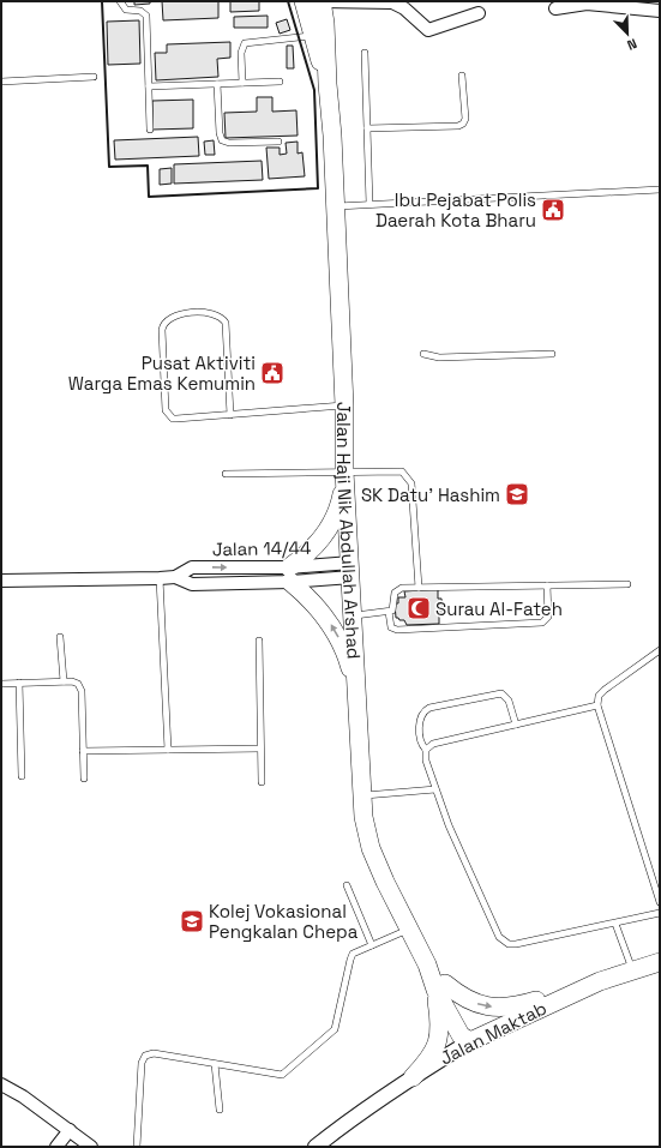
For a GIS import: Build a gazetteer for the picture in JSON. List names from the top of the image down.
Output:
{
  "streets": {
    "main road": ["Jalan Haji Nik Abdullah Arshad", "Jalan Maktab"],
    "street": ["Jalan 14/44"]
  },
  "crossings": [
    ["Jalan Haji Nik Abdullah Arshad", "Jalan 14/44"],
    ["Jalan Haji Nik Abdullah Arshad", "Jalan Maktab"]
  ],
  "places": {
    "public building": ["Ibu Pejabat Polis Daerah Kota Bharu", "Pusat Aktiviti Warga Emas Kemumin"],
    "school or university": ["SK Datu' Hashim", "Kolej Vokasional Pengkalan Chepa"],
    "mosque": ["Surau Al-Fateh"]
  },
  "north": "bottom right"
}
